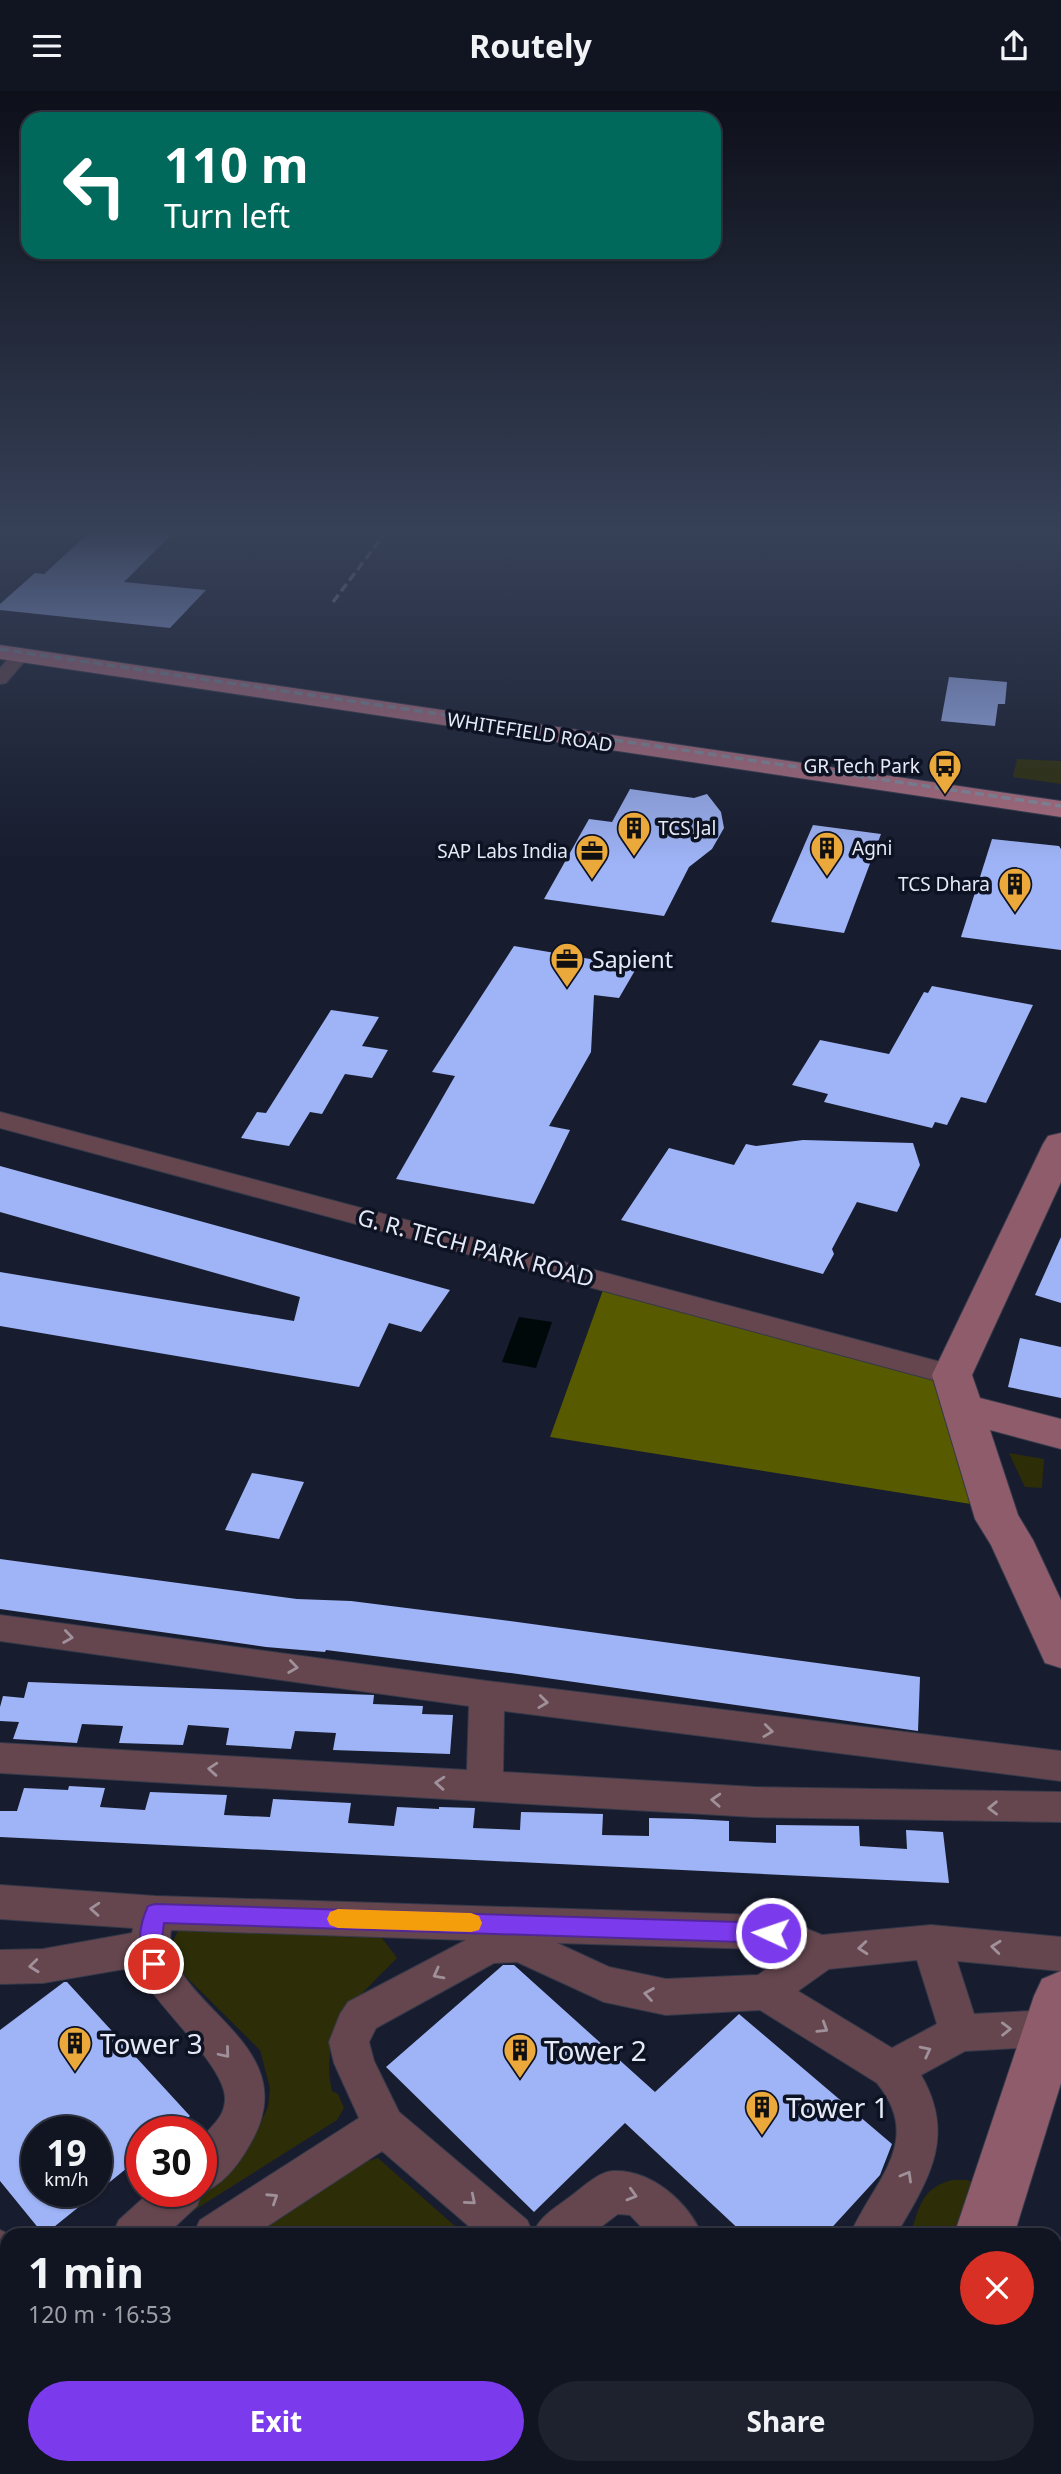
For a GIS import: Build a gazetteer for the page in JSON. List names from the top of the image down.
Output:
{
  "streets": {
    "main road": ["WHITEFIELD ROAD"],
    "street": ["G. R. TECH PARK ROAD"]
  },
  "places": {
    "bus stop": ["GR Tech Park"],
    "building": [
      "TCS Jal",
      "Agni",
      "TCS Dhara",
      "Tower 3",
      "Tower 2",
      "Tower 1"
    ],
    "office": ["SAP Labs India", "Sapient"]
  },
  "page": {
    "header": "Routely",
    "turn": ["110 m", "Turn left"],
    "speed": "19 km/h",
    "limit": "30",
    "heading": ["1 min", "120 m · 16:53"],
    "buttons": ["Exit", "Share"]
  }
}
